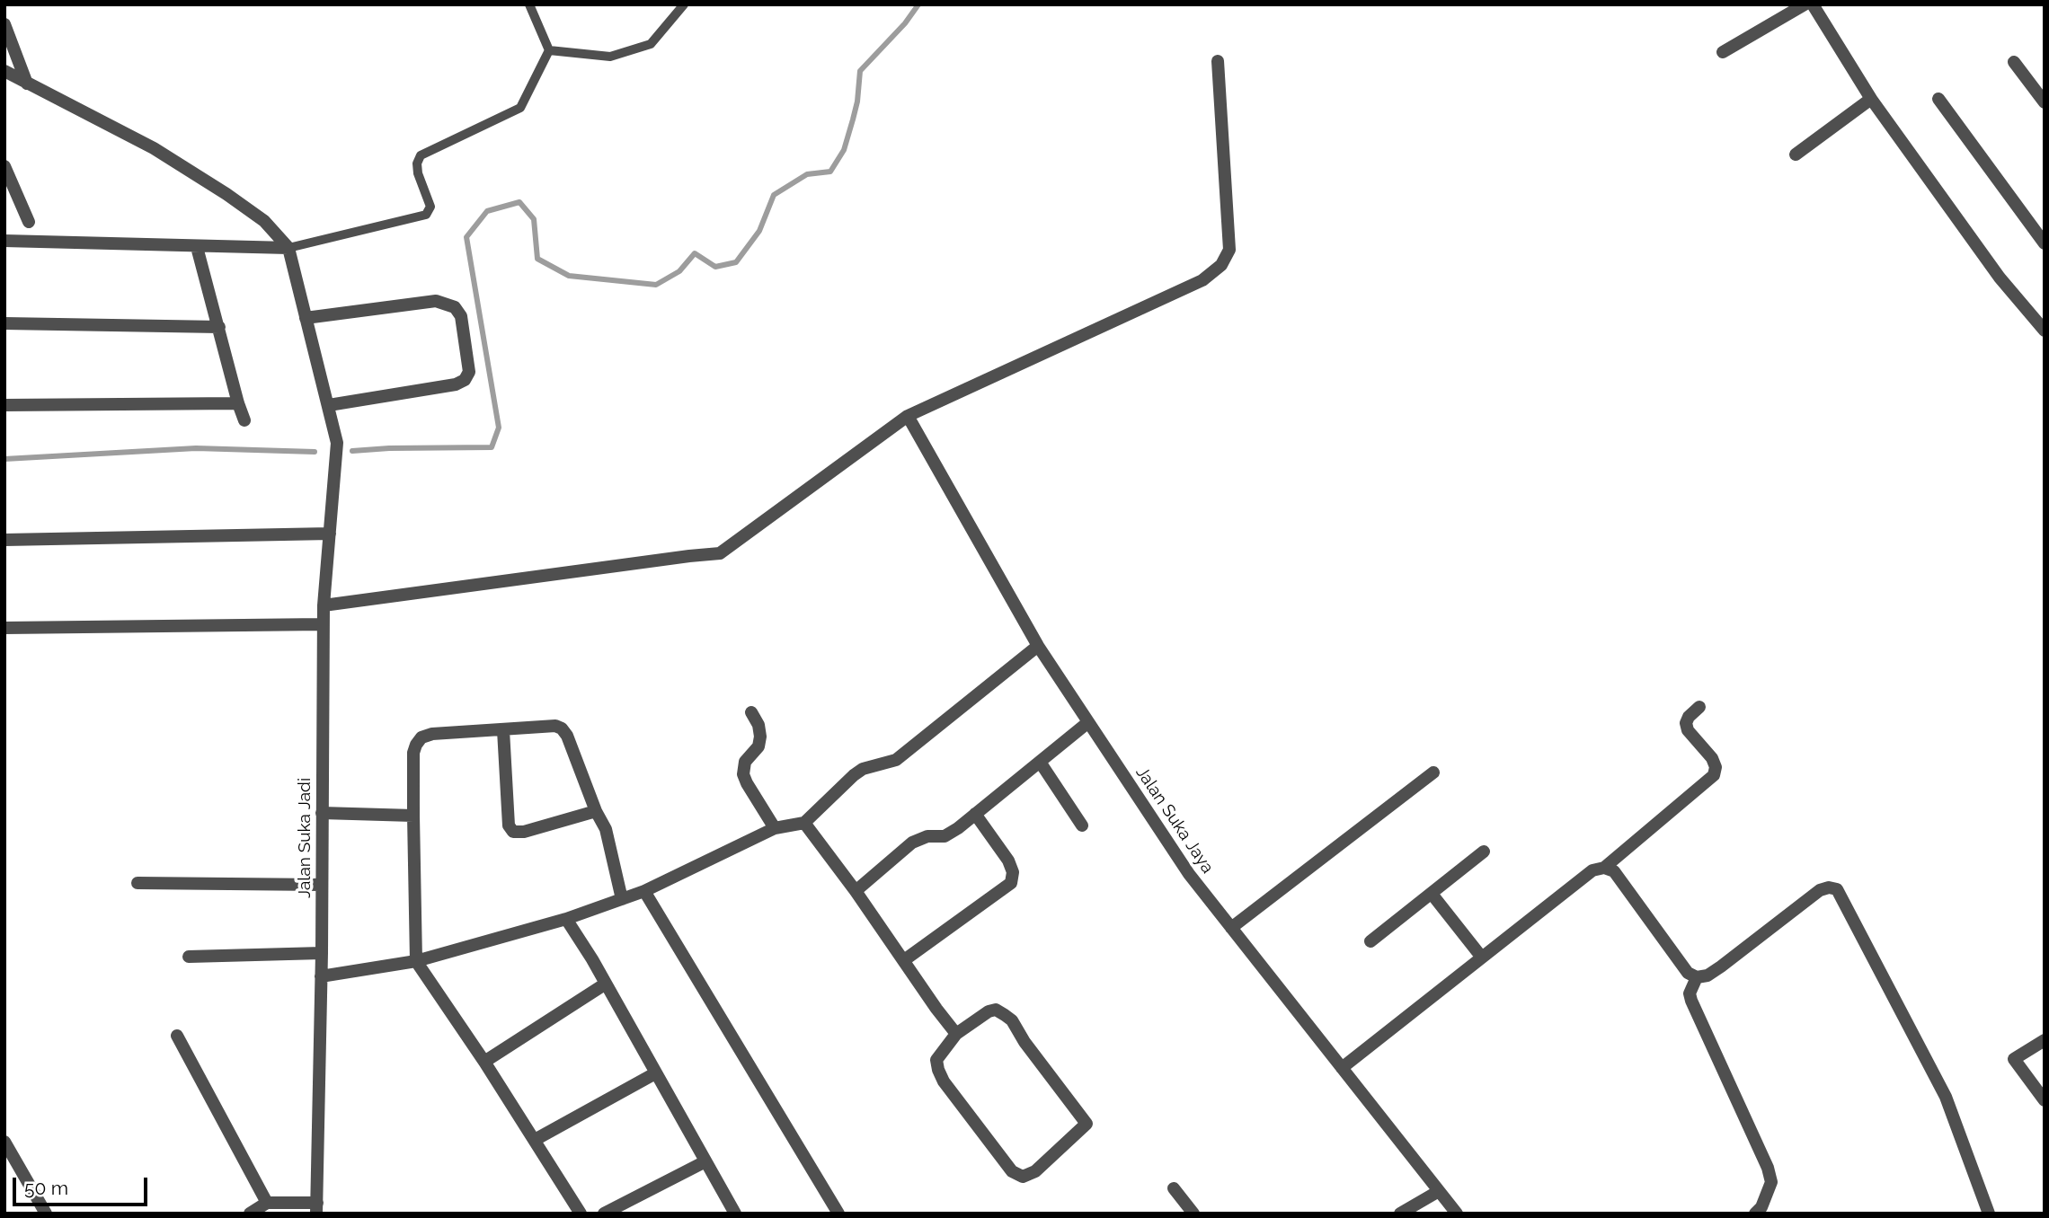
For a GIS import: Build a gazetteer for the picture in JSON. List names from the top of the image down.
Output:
{
  "streets": {
    "street": ["Jalan Suka Jaya", "Jalan Suka Jadi"]
  },
  "scale_bar": "50 m"
}
